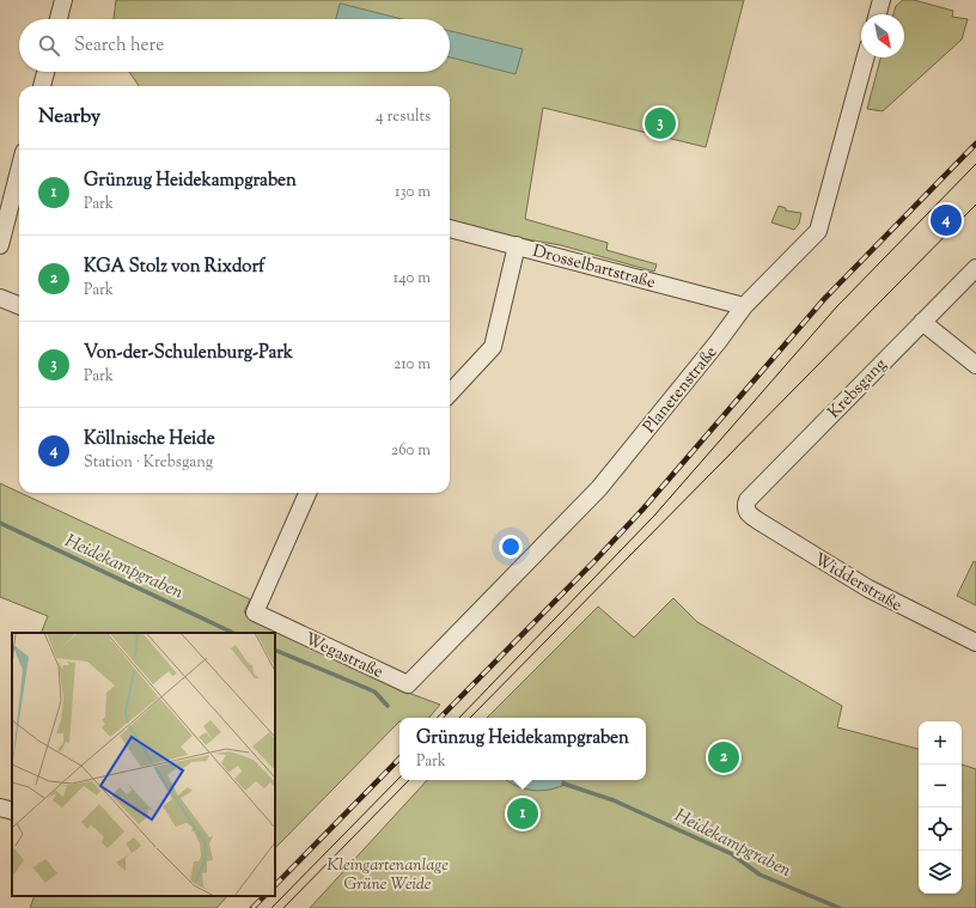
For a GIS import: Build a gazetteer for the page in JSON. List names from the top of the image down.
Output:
{
  "streets": {
    "street": [
      "Drosselbartstraße",
      "Krebsgang",
      "Planetenstraße",
      "Widderstraße",
      "Wegastraße"
    ]
  },
  "crossings": [
    ["Drosselbartstraße", "Planetenstraße"],
    ["Krebsgang", "Widderstraße"],
    ["Planetenstraße", "Wegastraße"]
  ],
  "water": ["Heidekampgraben"],
  "parks": ["Kleingartenanlage Grüne Weide"],
  "north": "bottom right",
  "page": {
    "search": "Search here",
    "heading": ["Nearby", "4 results"],
    "pins": [
      "3",
      "4",
      "2",
      "1"
    ],
    "list": [
      {
        "mark": "1",
        "name": "Grünzug Heidekampgraben",
        "note": "Park",
        "value": "130 m"
      },
      {
        "mark": "2",
        "name": "KGA Stolz von Rixdorf",
        "note": "Park",
        "value": "140 m"
      },
      {
        "mark": "3",
        "name": "Von-der-Schulenburg-Park",
        "note": "Park",
        "value": "210 m"
      },
      {
        "mark": "4",
        "name": "Köllnische Heide",
        "note": "Station · Krebsgang",
        "value": "260 m"
      }
    ],
    "popup": ["Grünzug Heidekampgraben", "Park"],
    "map_buttons": ["+", "−"]
  }
}
